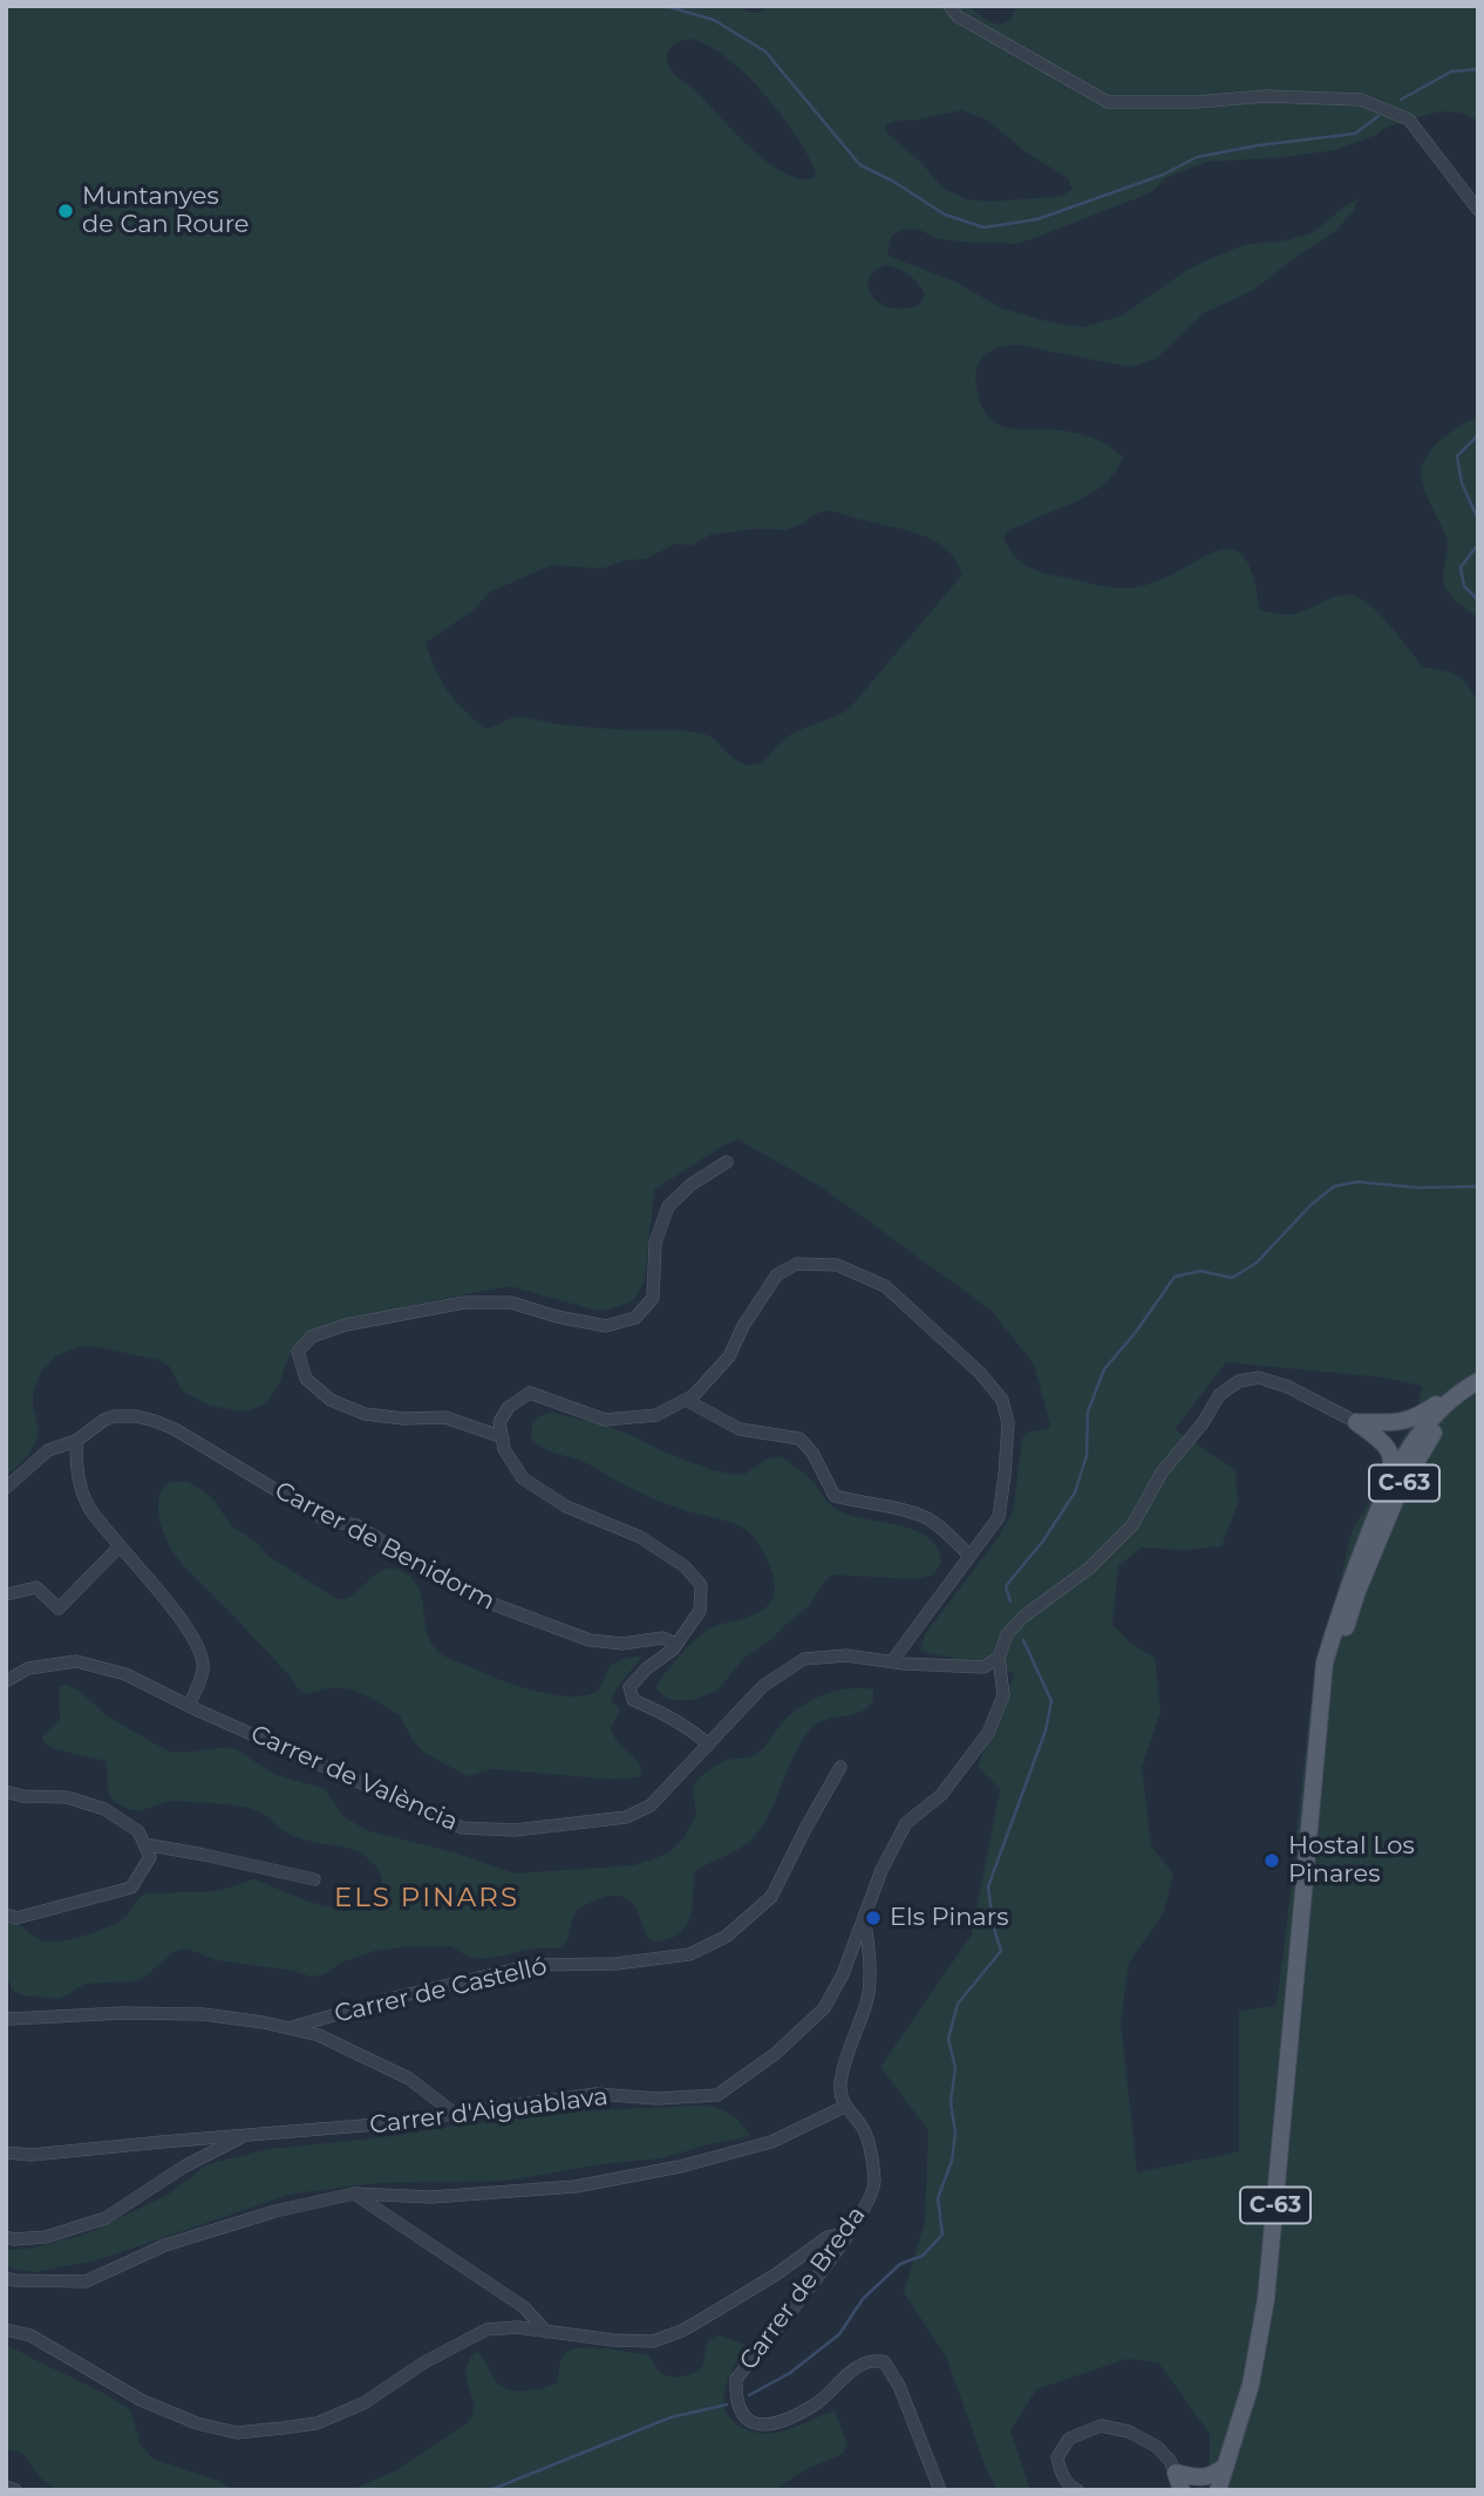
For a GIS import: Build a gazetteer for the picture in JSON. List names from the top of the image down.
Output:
{
  "streets": {
    "main road": ["C-63"],
    "street": [
      "Carrer de Benidorm",
      "Carrer de València",
      "Carrer de Castelló",
      "Carrer d'Aiguablava",
      "Carrer de Breda"
    ]
  },
  "crossings": [
    ["Carrer de València", "Carrer d'Aiguablava"]
  ],
  "districts": ["ELS PINARS"],
  "places": ["Muntanyes de Can Roure", "Hostal Los Pinares", "Els Pinars"]
}
